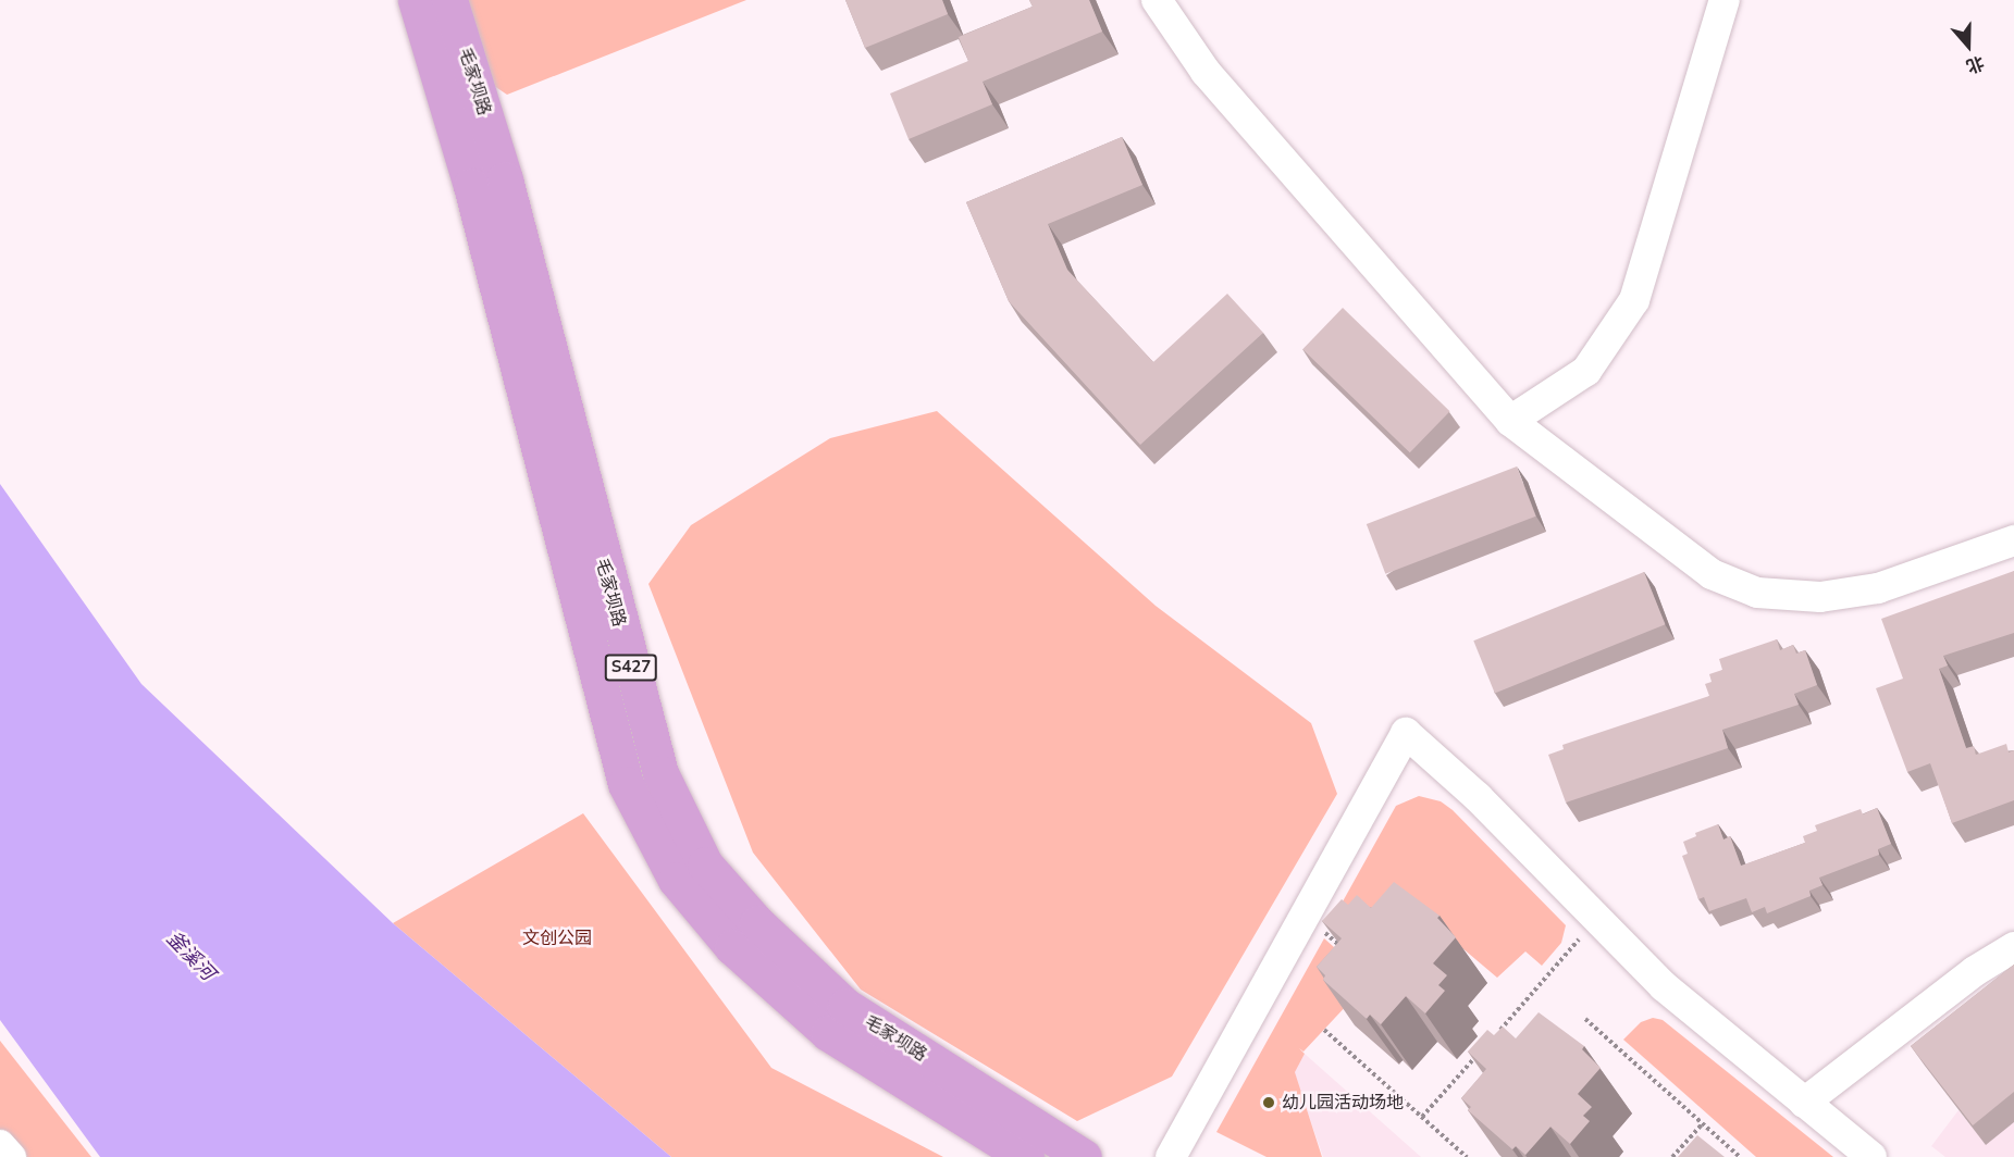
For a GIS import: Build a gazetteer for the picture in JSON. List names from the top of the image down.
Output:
{
  "streets": {
    "main road": ["毛家坝路", "S427"]
  },
  "water": ["釜溪河"],
  "parks": ["文创公园"],
  "places": ["幼儿园活动场地"],
  "north": "bottom"
}
